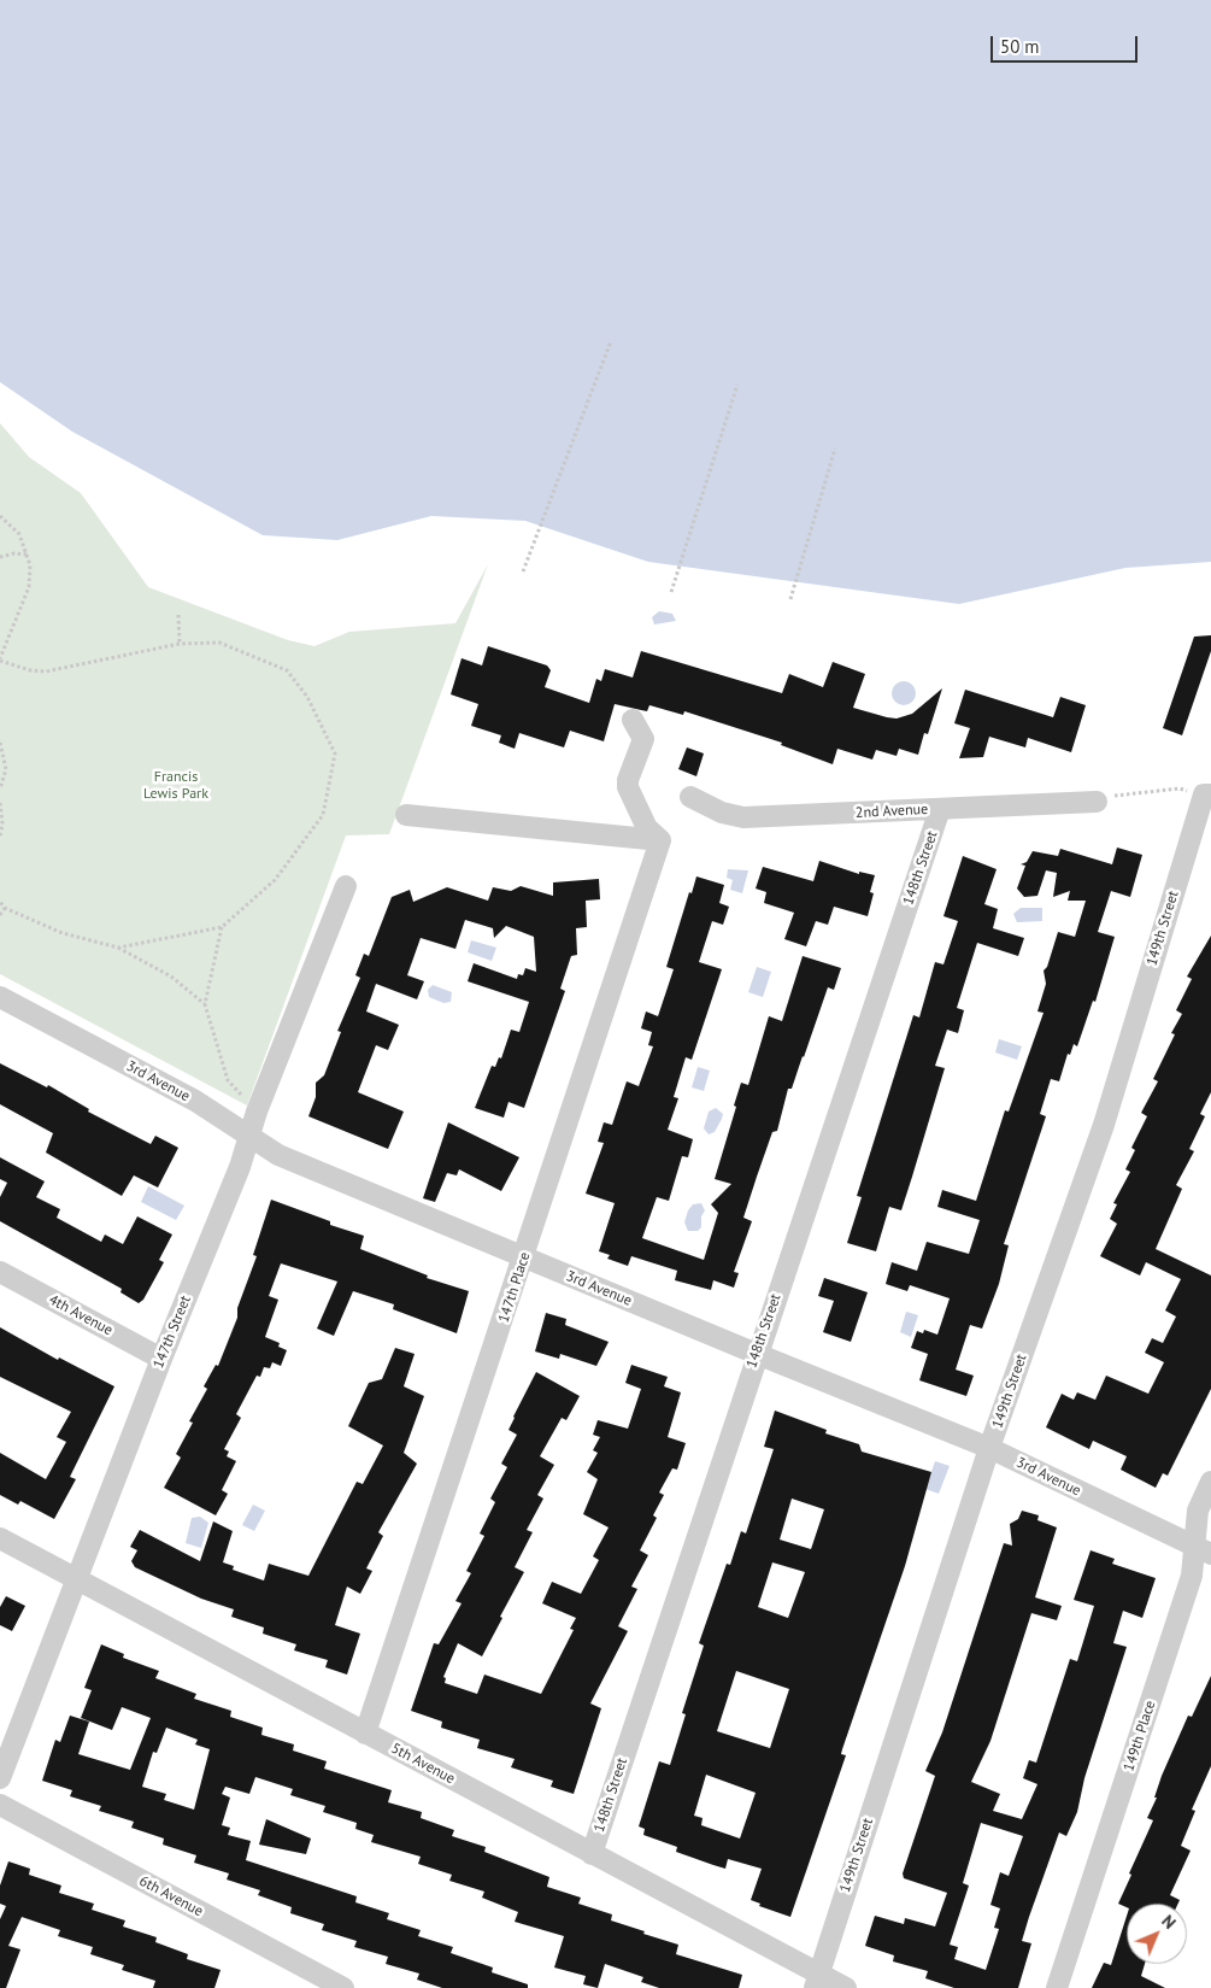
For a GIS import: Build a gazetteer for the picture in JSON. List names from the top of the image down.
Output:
{
  "streets": {
    "street": [
      "2nd Avenue",
      "148th Street",
      "149th Street",
      "3rd Avenue",
      "147th Place",
      "4th Avenue",
      "147th Street",
      "149th Place",
      "5th Avenue",
      "6th Avenue"
    ]
  },
  "crossings": [
    ["2nd Avenue", "148th Street"],
    ["148th Street", "3rd Avenue"],
    ["148th Street", "5th Avenue"],
    ["149th Street", "3rd Avenue"],
    ["149th Street", "5th Avenue"],
    ["3rd Avenue", "147th Place"],
    ["3rd Avenue", "147th Street"],
    ["3rd Avenue", "149th Place"],
    ["147th Place", "5th Avenue"],
    ["4th Avenue", "147th Street"],
    ["147th Street", "5th Avenue"]
  ],
  "parks": ["Francis Lewis Park"],
  "scale_bar": "50 m",
  "north": "top right"
}
